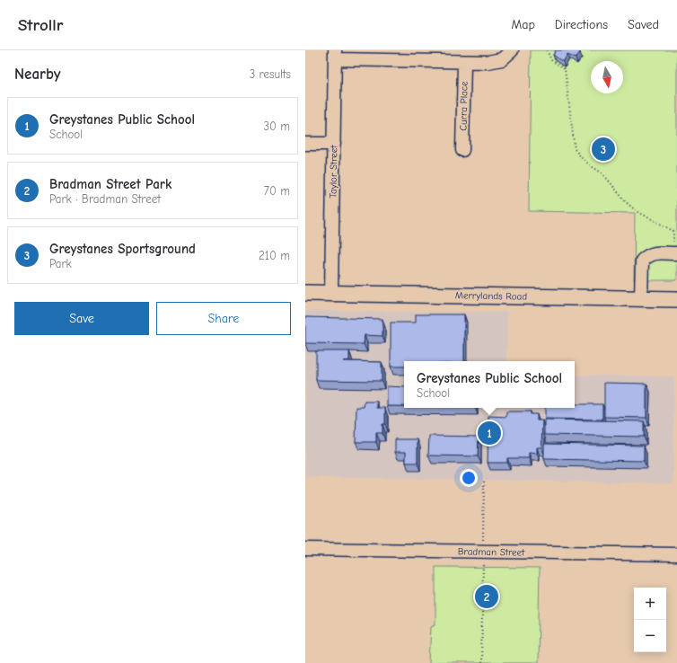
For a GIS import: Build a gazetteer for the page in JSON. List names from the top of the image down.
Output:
{
  "streets": {
    "main road": ["Merrylands Road"],
    "street": ["Curra Place", "Taylor Street", "Bradman Street"]
  },
  "crossings": [
    ["Taylor Street", "Merrylands Road"]
  ],
  "north": "bottom",
  "page": {
    "header": "Strollr",
    "nav": ["Map", "Directions", "Saved"],
    "heading": ["Nearby", "3 results"],
    "list": [
      {
        "mark": "1",
        "name": "Greystanes Public School",
        "note": "School",
        "value": "30 m"
      },
      {
        "mark": "2",
        "name": "Bradman Street Park",
        "note": "Park · Bradman Street",
        "value": "70 m"
      },
      {
        "mark": "3",
        "name": "Greystanes Sportsground",
        "note": "Park",
        "value": "210 m"
      }
    ],
    "pins": ["3", "1", "2"],
    "buttons": ["Save", "Share"],
    "popup": ["Greystanes Public School", "School"],
    "map_buttons": ["+", "−"]
  }
}
